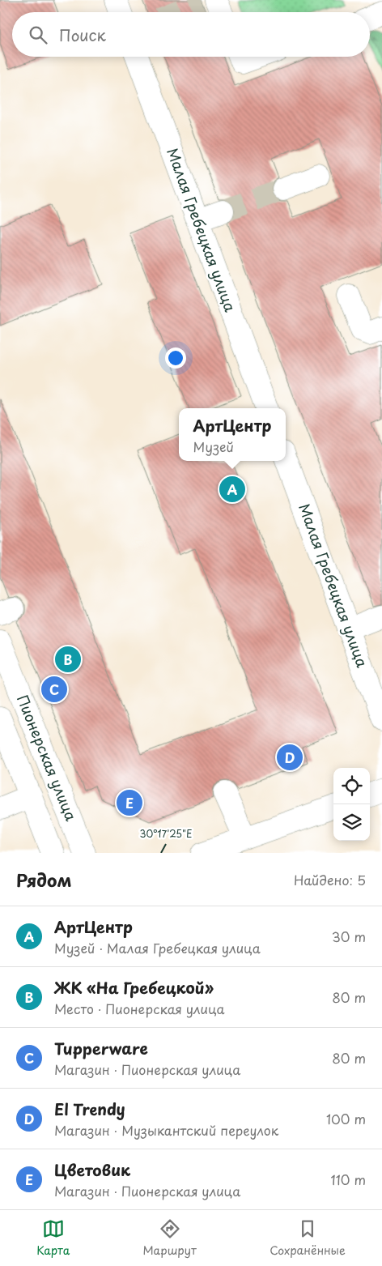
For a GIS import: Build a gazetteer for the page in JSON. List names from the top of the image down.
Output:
{
  "streets": {
    "street": ["Малая Гребецкая улица", "Пионерская улица"]
  },
  "page": {
    "search": "Поиск",
    "popup": ["АртЦентр", "Музей"],
    "pins": [
      "A",
      "B",
      "C",
      "D",
      "E"
    ],
    "heading": ["Рядом", "Найдено: 5"],
    "list": [
      {
        "mark": "A",
        "name": "АртЦентр",
        "note": "Музей · Малая Гребецкая улица",
        "value": "30 m"
      },
      {
        "mark": "B",
        "name": "ЖК «На Гребецкой»",
        "note": "Место · Пионерская улица",
        "value": "80 m"
      },
      {
        "mark": "C",
        "name": "Tupperware",
        "note": "Магазин · Пионерская улица",
        "value": "80 m"
      },
      {
        "mark": "D",
        "name": "El Trendy",
        "note": "Магазин · Музыкантский переулок",
        "value": "100 m"
      },
      {
        "mark": "E",
        "name": "Цветовик",
        "note": "Магазин · Пионерская улица",
        "value": "110 m"
      }
    ],
    "nav": ["Карта", "Маршрут", "Сохранённые"]
  },
  "coordinates": ["30°17'25\"E"]
}
